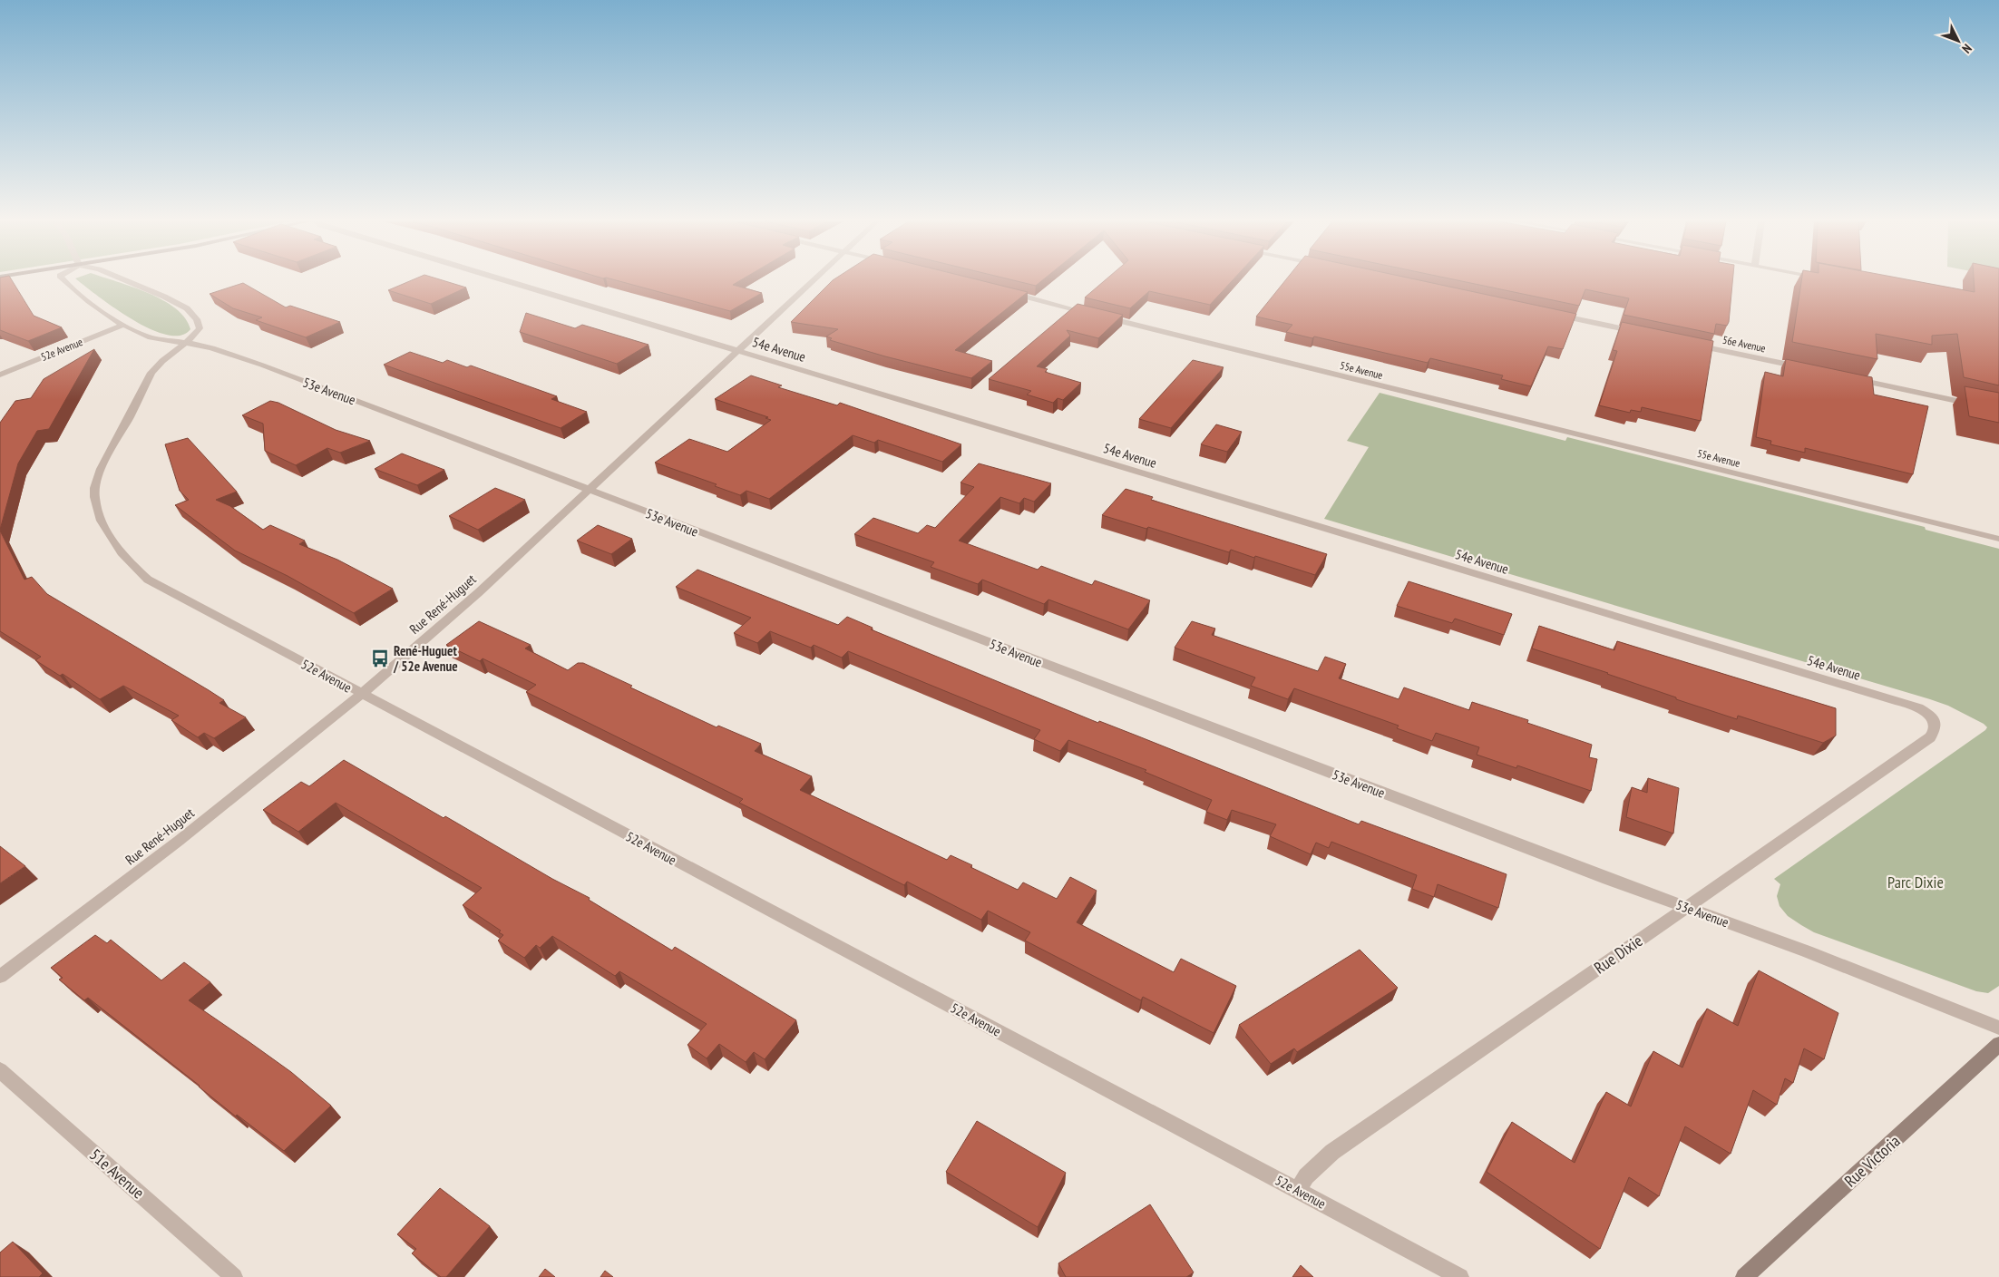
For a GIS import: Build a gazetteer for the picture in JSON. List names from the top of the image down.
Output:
{
  "streets": {
    "street": [
      "56e Avenue",
      "52e Avenue",
      "54e Avenue",
      "55e Avenue",
      "53e Avenue",
      "Rue René-Huguet",
      "Rue Dixie",
      "Rue Victoria",
      "51e Avenue"
    ]
  },
  "crossings": [
    ["52e Avenue", "53e Avenue"],
    ["52e Avenue", "Rue René-Huguet"],
    ["52e Avenue", "Rue Dixie"],
    ["54e Avenue", "Rue René-Huguet"],
    ["54e Avenue", "Rue Dixie"],
    ["53e Avenue", "Rue René-Huguet"],
    ["53e Avenue", "Rue Dixie"]
  ],
  "parks": ["Parc Dixie"],
  "places": {
    "bus stop": ["René-Huguet / 52e Avenue"]
  },
  "north": "bottom right"
}
